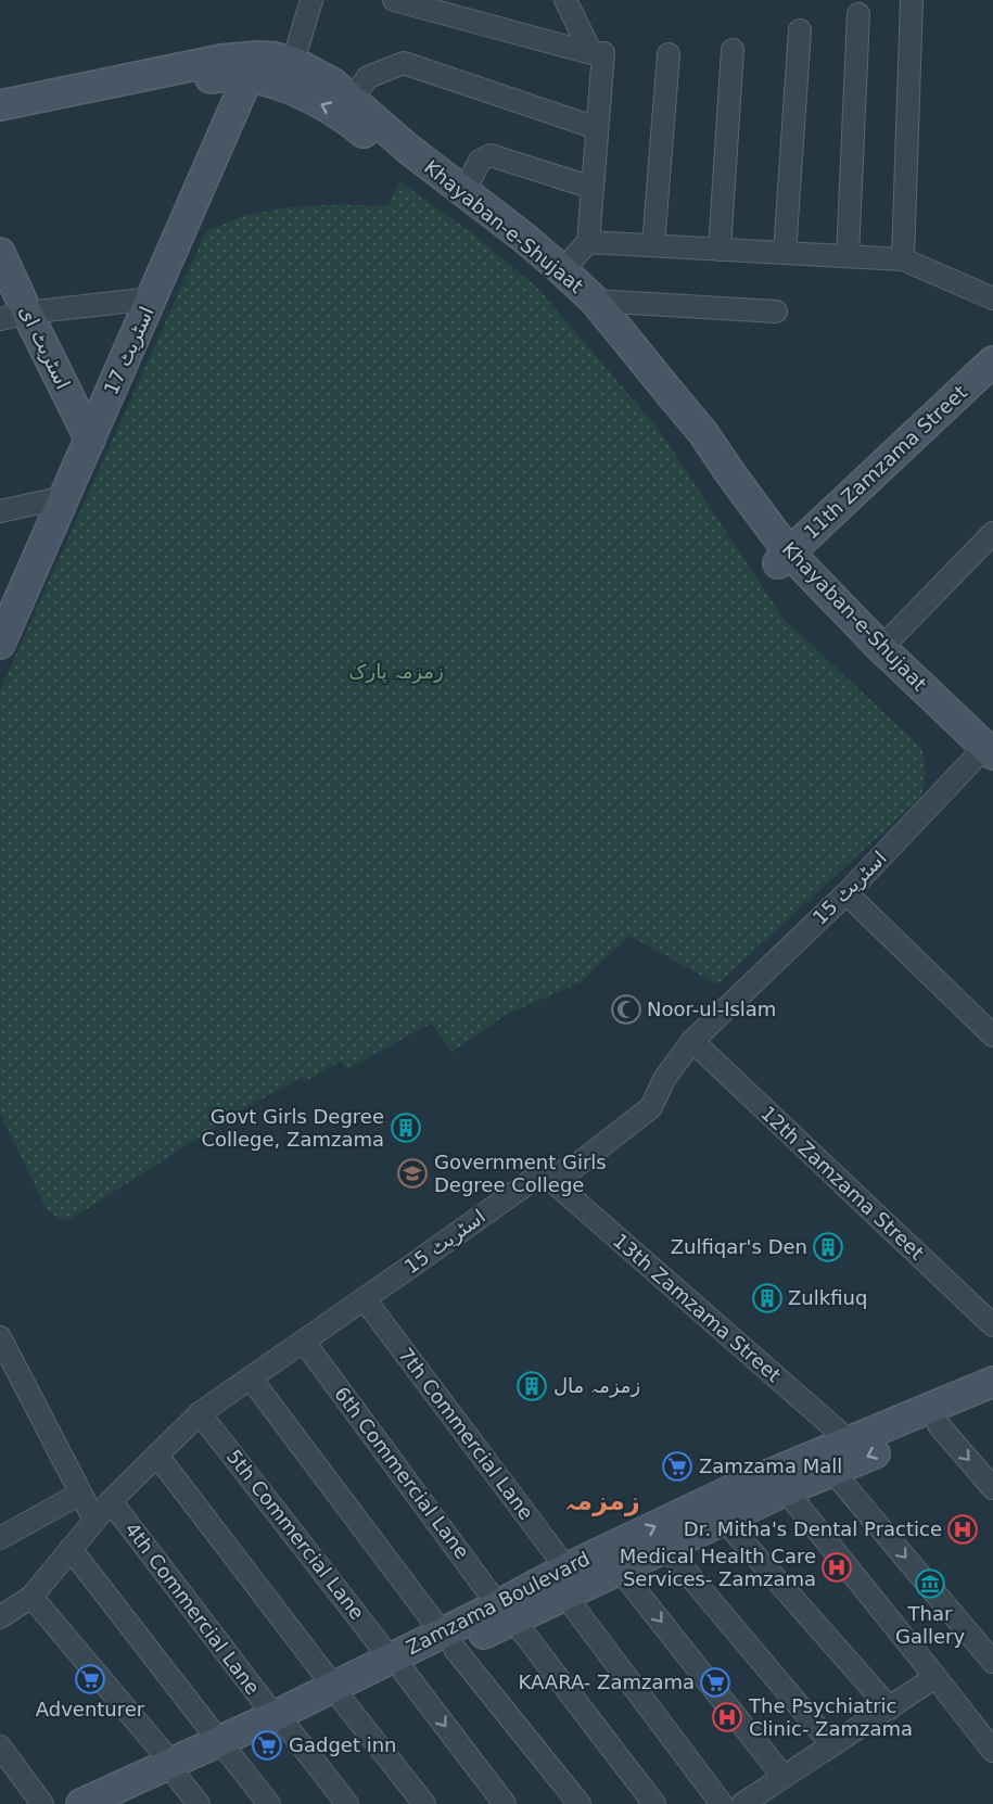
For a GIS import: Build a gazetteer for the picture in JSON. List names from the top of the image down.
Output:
{
  "streets": {
    "main road": [
      "Khayaban-e-Shujaat",
      "اسٹریٹ ای",
      "اسٹریٹ 17",
      "11th Zamzama Street",
      "Zamzama Boulevard"
    ],
    "street": [
      "اسٹریٹ 15",
      "12th Zamzama Street",
      "13th Zamzama Street",
      "7th Commercial Lane",
      "6th Commercial Lane",
      "5th Commercial Lane",
      "4th Commercial Lane"
    ]
  },
  "crossings": [
    ["Khayaban-e-Shujaat", "اسٹریٹ 17"],
    ["Khayaban-e-Shujaat", "11th Zamzama Street"],
    ["Khayaban-e-Shujaat", "اسٹریٹ 15"],
    ["اسٹریٹ ای", "اسٹریٹ 17"],
    ["اسٹریٹ 15", "12th Zamzama Street"],
    ["اسٹریٹ 15", "13th Zamzama Street"],
    ["اسٹریٹ 15", "7th Commercial Lane"],
    ["اسٹریٹ 15", "6th Commercial Lane"],
    ["اسٹریٹ 15", "5th Commercial Lane"],
    ["اسٹریٹ 15", "4th Commercial Lane"],
    ["13th Zamzama Street", "Zamzama Boulevard"],
    ["7th Commercial Lane", "Zamzama Boulevard"],
    ["6th Commercial Lane", "Zamzama Boulevard"],
    ["5th Commercial Lane", "Zamzama Boulevard"],
    ["Zamzama Boulevard", "4th Commercial Lane"]
  ],
  "districts": ["زمزمہ"],
  "parks": ["زمزمہ پارک"],
  "places": {
    "mosque": ["Noor-ul-Islam"],
    "building": [
      "Govt Girls Degree College, Zamzama",
      "Zulfiqar's Den",
      "Zulkfiuq",
      "زمزمہ مال"
    ],
    "school or university": ["Government Girls Degree College"],
    "supermarket": [
      "Zamzama Mall",
      "Adventurer",
      "KAARA- Zamzama",
      "Gadget inn"
    ],
    "hospital": ["Dr. Mitha's Dental Practice", "Medical Health Care Services- Zamzama", "The Psychiatric Clinic- Zamzama"],
    "museum": ["Thar Gallery"]
  }
}
